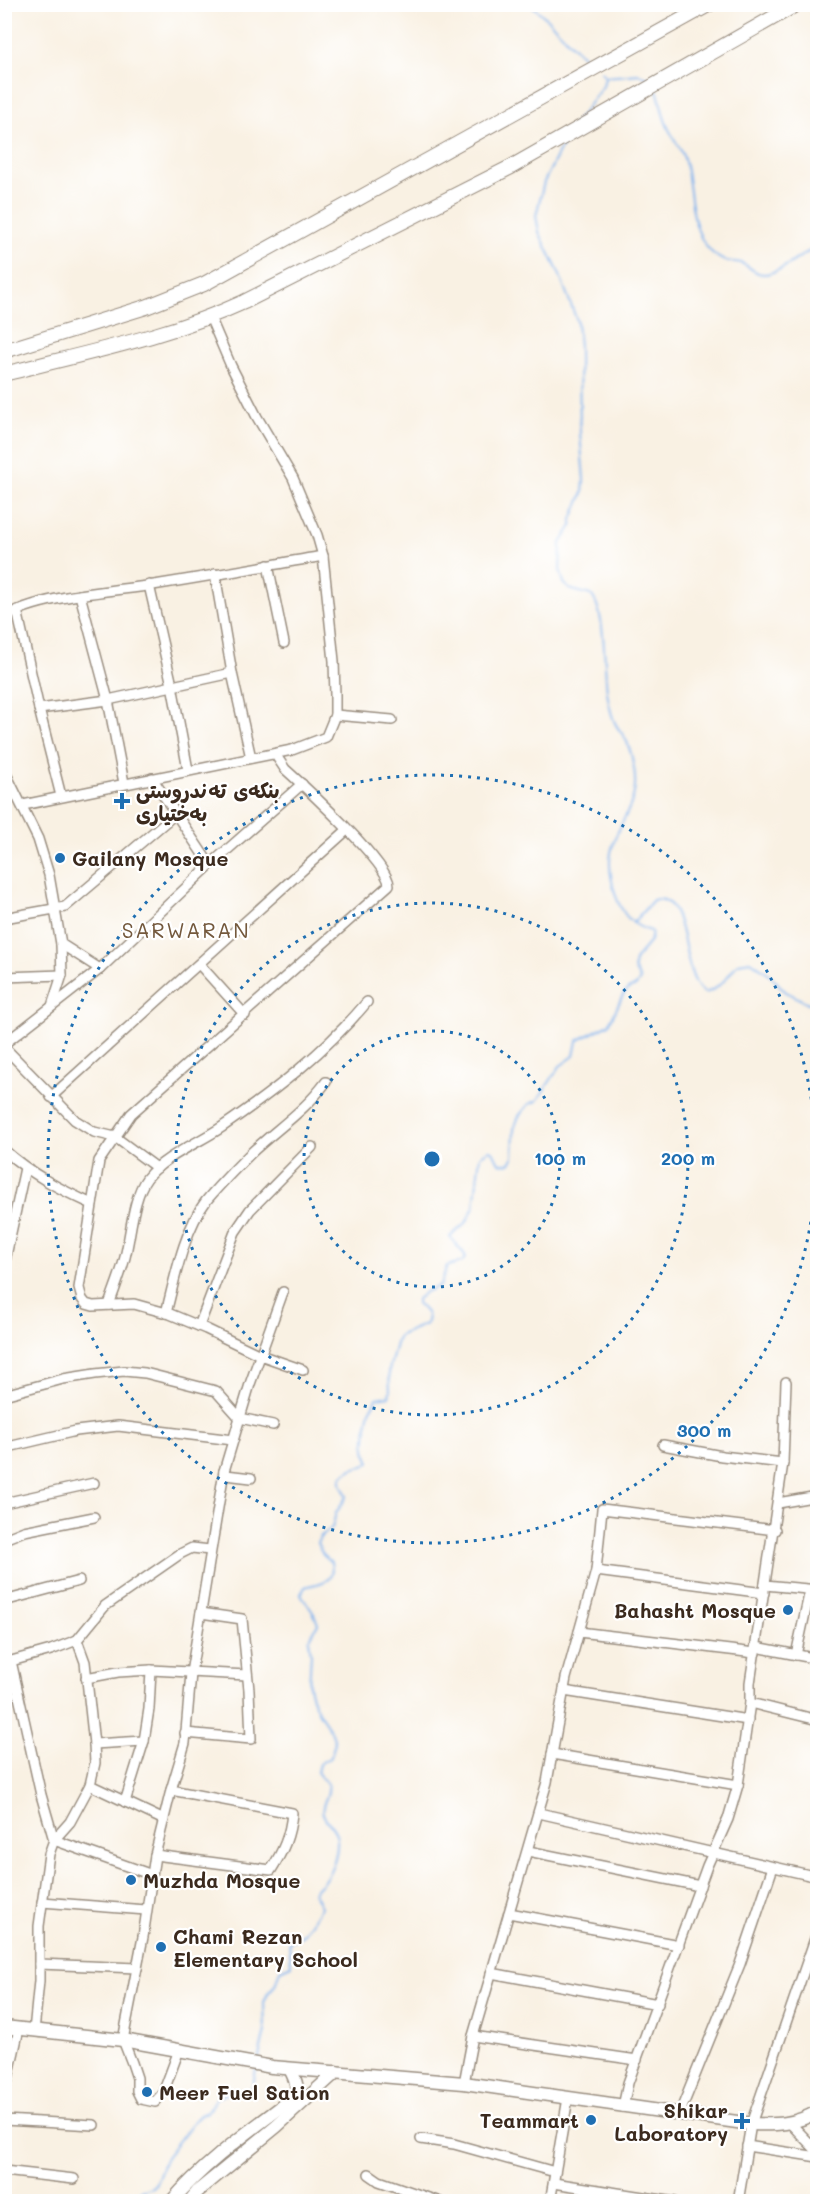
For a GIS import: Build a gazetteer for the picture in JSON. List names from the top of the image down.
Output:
{
  "districts": ["SARWARAN"],
  "places": {
    "health": ["بنکەی تەندروستی بەختیاری", "Shikar Laboratory"],
    "other": [
      "Gailany Mosque",
      "Bahasht Mosque",
      "Muzhda Mosque",
      "Chami Rezan Elementary School",
      "Meer Fuel Sation",
      "Teammart"
    ]
  },
  "rings": ["100 m", "200 m", "300 m"]
}
